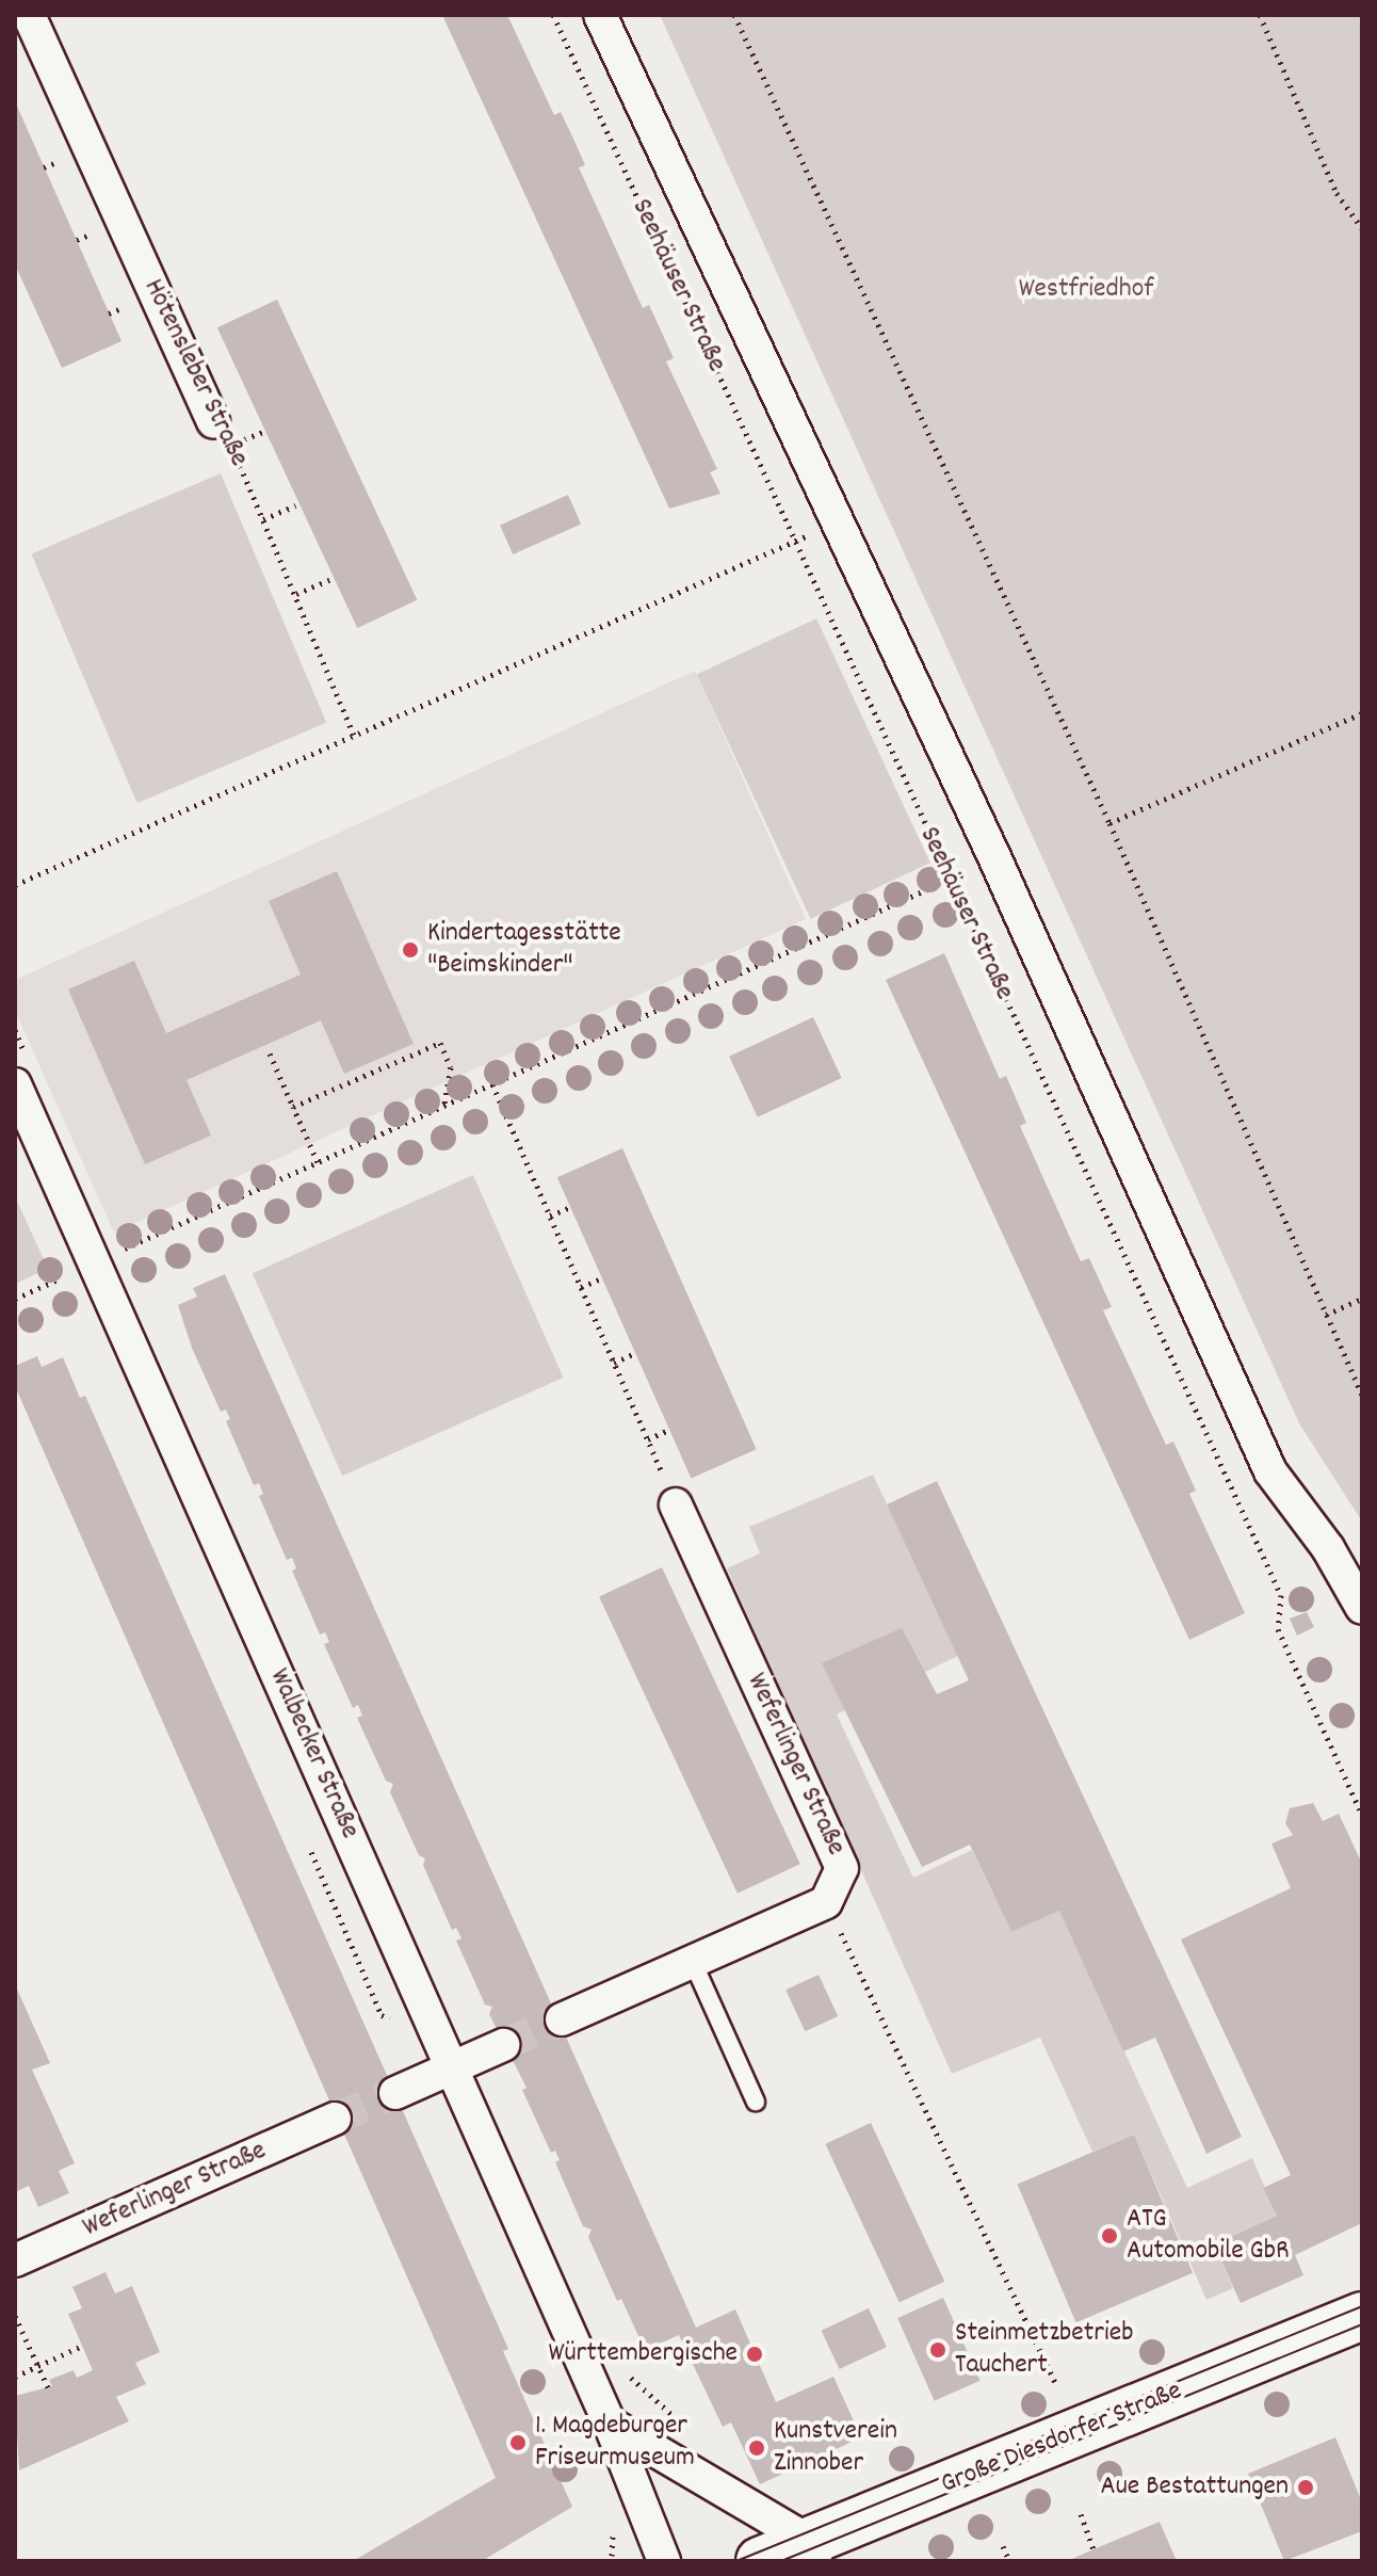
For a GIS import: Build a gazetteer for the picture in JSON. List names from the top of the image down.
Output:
{
  "streets": {
    "main road": ["Große Diesdorfer Straße"],
    "street": [
      "Seehäuser Straße",
      "Hötensleber Straße",
      "Walbecker Straße",
      "Weferlinger Straße"
    ]
  },
  "parks": ["Westfriedhof"],
  "places": [
    "Kindertagesstätte \"Beimskinder\"",
    "ATG Automobile GbR",
    "Steinmetzbetrieb Tauchert",
    "Württembergische",
    "1. Magdeburger Friseurmuseum",
    "Kunstverein Zinnober",
    "Aue Bestattungen"
  ]
}
